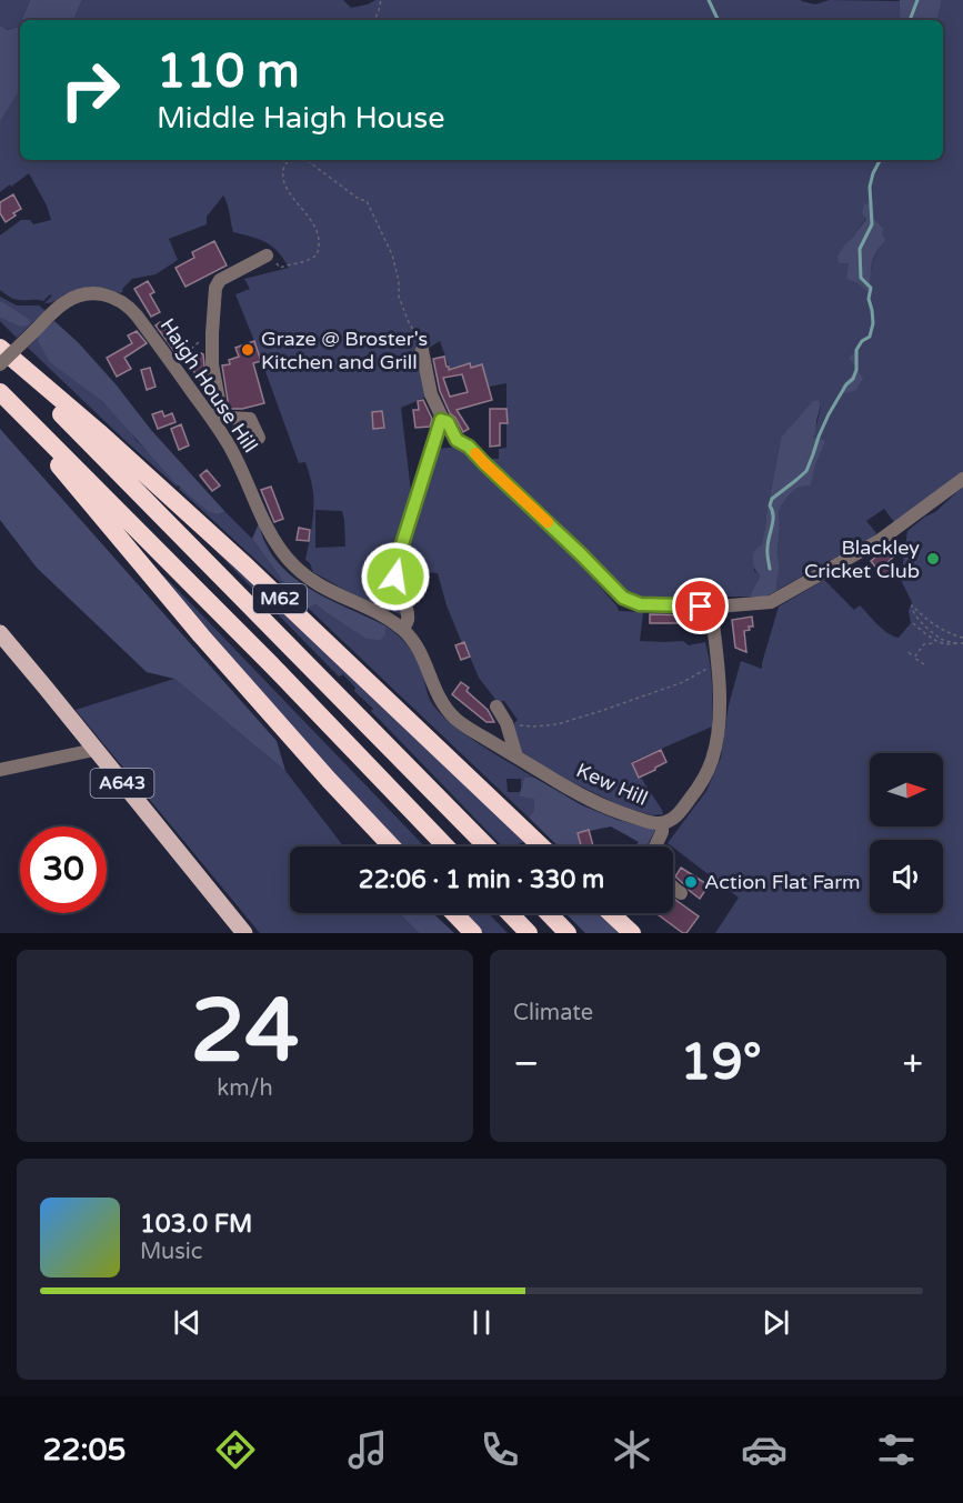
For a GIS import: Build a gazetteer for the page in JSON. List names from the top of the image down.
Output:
{
  "streets": {
    "highway": ["M62"],
    "main road": ["A643"],
    "street": ["Haigh House Hill", "Kew Hill"]
  },
  "crossings": [
    ["Haigh House Hill", "Kew Hill"]
  ],
  "places": ["Graze @ Broster's Kitchen and Grill", "Blackley Cricket Club", "Action Flat Farm"],
  "north": "right",
  "page": {
    "turn": ["110 m", "Middle Haigh House"],
    "limit": "30",
    "trip": "22:06 · 1 min · 330 m",
    "tile": [
      ["24", "km/h"],
      "Climate"
    ],
    "heat": ["−", "19°", "+"],
    "song": ["103.0 FM", "Music"],
    "tabs": "22:05"
  }
}
